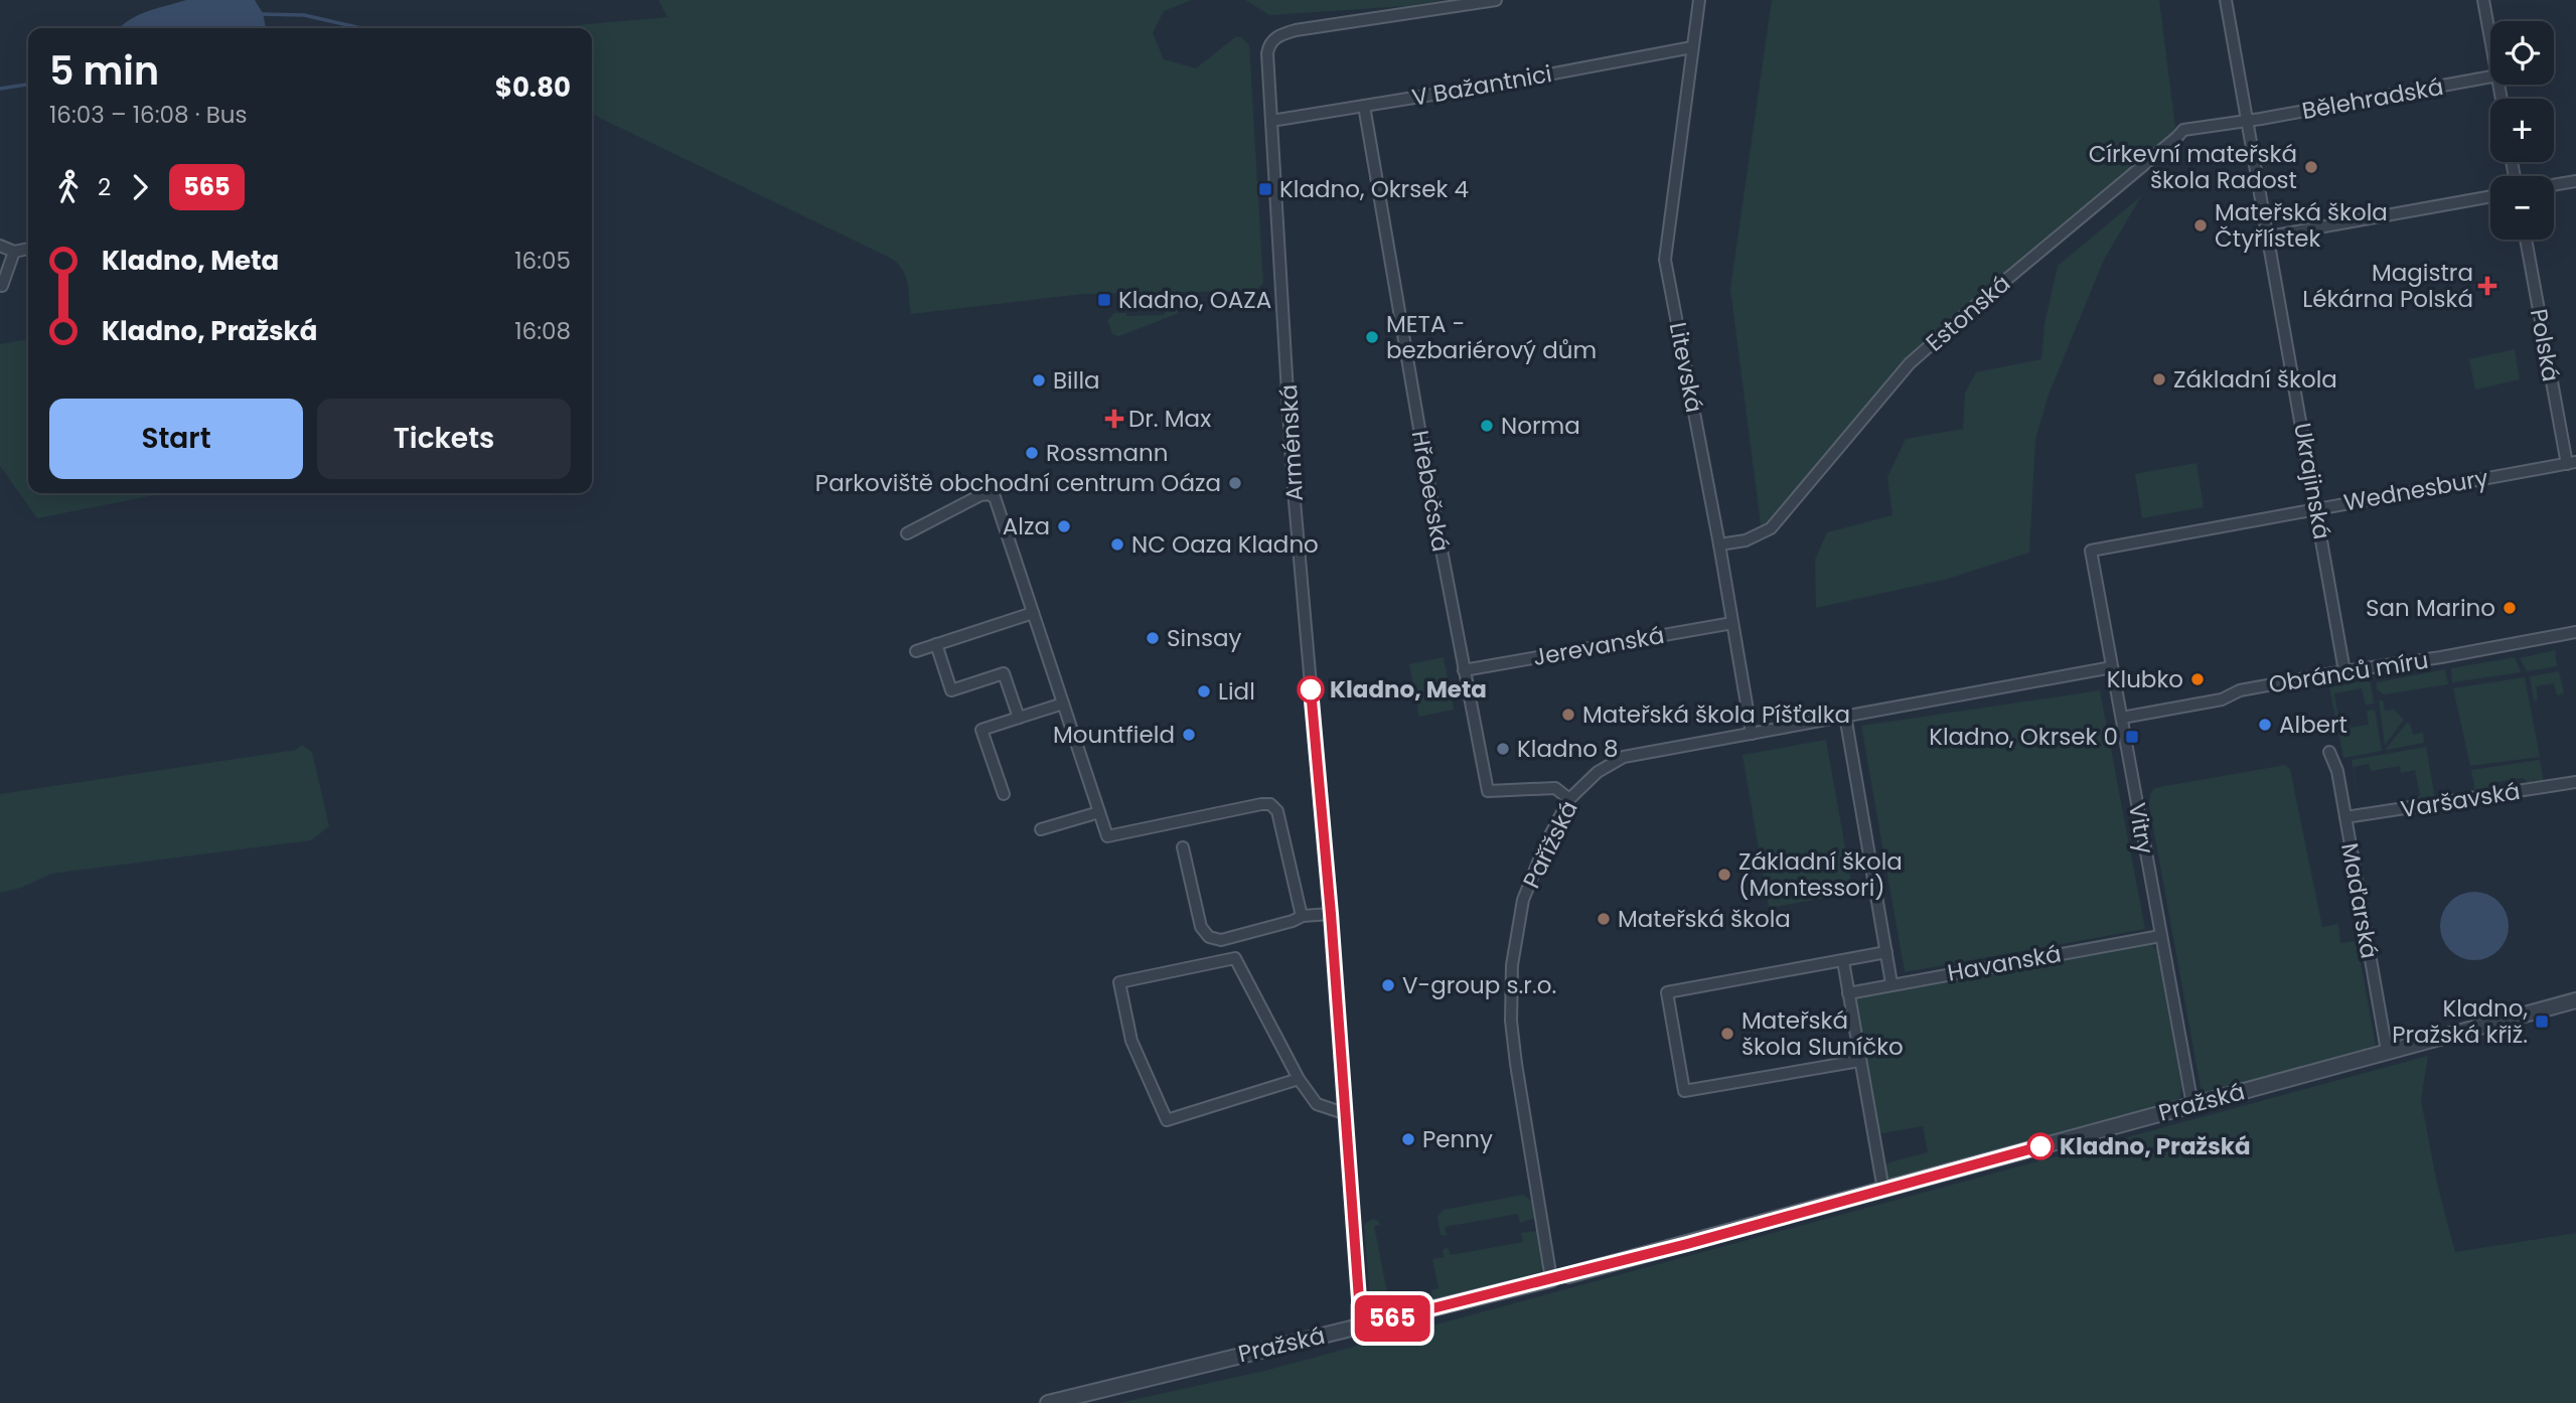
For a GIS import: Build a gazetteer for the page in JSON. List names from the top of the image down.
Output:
{
  "streets": {
    "street": [
      "V Bažantnici",
      "Bělehradská",
      "Estonská",
      "Polská",
      "Litevská",
      "Arménská",
      "Ukrajinská",
      "Wednesbury",
      "Hřebečská",
      "Jerevanská",
      "Obránců míru",
      "Varšavská",
      "Vitry",
      "Pařížská",
      "Maďarská",
      "Havanská",
      "Pražská"
    ]
  },
  "crossings": [
    ["V Bažantnici", "Litevská"],
    ["V Bažantnici", "Arménská"],
    ["V Bažantnici", "Hřebečská"],
    ["Bělehradská", "Estonská"],
    ["Bělehradská", "Ukrajinská"],
    ["Estonská", "Litevská"],
    ["Estonská", "Ukrajinská"],
    ["Polská", "Wednesbury"],
    ["Litevská", "Jerevanská"],
    ["Litevská", "Pařížská"],
    ["Arménská", "Pražská"],
    ["Ukrajinská", "Wednesbury"],
    ["Ukrajinská", "Obránců míru"],
    ["Wednesbury", "Vitry"],
    ["Hřebečská", "Jerevanská"],
    ["Hřebečská", "Pařížská"],
    ["Obránců míru", "Vitry"],
    ["Varšavská", "Maďarská"],
    ["Vitry", "Pařížská"],
    ["Vitry", "Havanská"],
    ["Vitry", "Pražská"],
    ["Pařížská", "Pražská"],
    ["Maďarská", "Pražská"]
  ],
  "places": {
    "other": [
      "Církevní mateřská škola Radost",
      "Mateřská škola Čtyřlístek",
      "META - bezbariérový dům",
      "Základní škola",
      "Billa",
      "Norma",
      "Rossmann",
      "Parkoviště obchodní centrum Oáza",
      "Alza",
      "NC Oaza Kladno",
      "San Marino",
      "Sinsay",
      "Klubko",
      "Kladno, Meta",
      "Lidl",
      "Mateřská škola Píšťalka",
      "Albert",
      "Mountfield",
      "Kladno 8",
      "Základní škola (Montessori)",
      "Mateřská škola",
      "V-group s.r.o.",
      "Mateřská škola Sluníčko",
      "Penny",
      "Kladno, Pražská"
    ],
    "transit": [
      "Kladno, Okrsek 4",
      "Kladno, OAZA",
      "Kladno, Okrsek 0",
      "Kladno, Pražská křiž."
    ],
    "health": ["Magistra Lékárna Polská", "Dr. Max"]
  },
  "lines": ["bus line 565"],
  "page": {
    "on_map": "565",
    "map_buttons": ["+", "−"],
    "heading": ["5 min", "16:03 – 16:08 · Bus", "$0.80"],
    "legs": ["2", "565"],
    "list": [
      {
        "name": "Kladno, Meta",
        "value": "16:05"
      },
      {
        "name": "Kladno, Pražská",
        "value": "16:08"
      }
    ],
    "buttons": ["Start", "Tickets"]
  }
}
